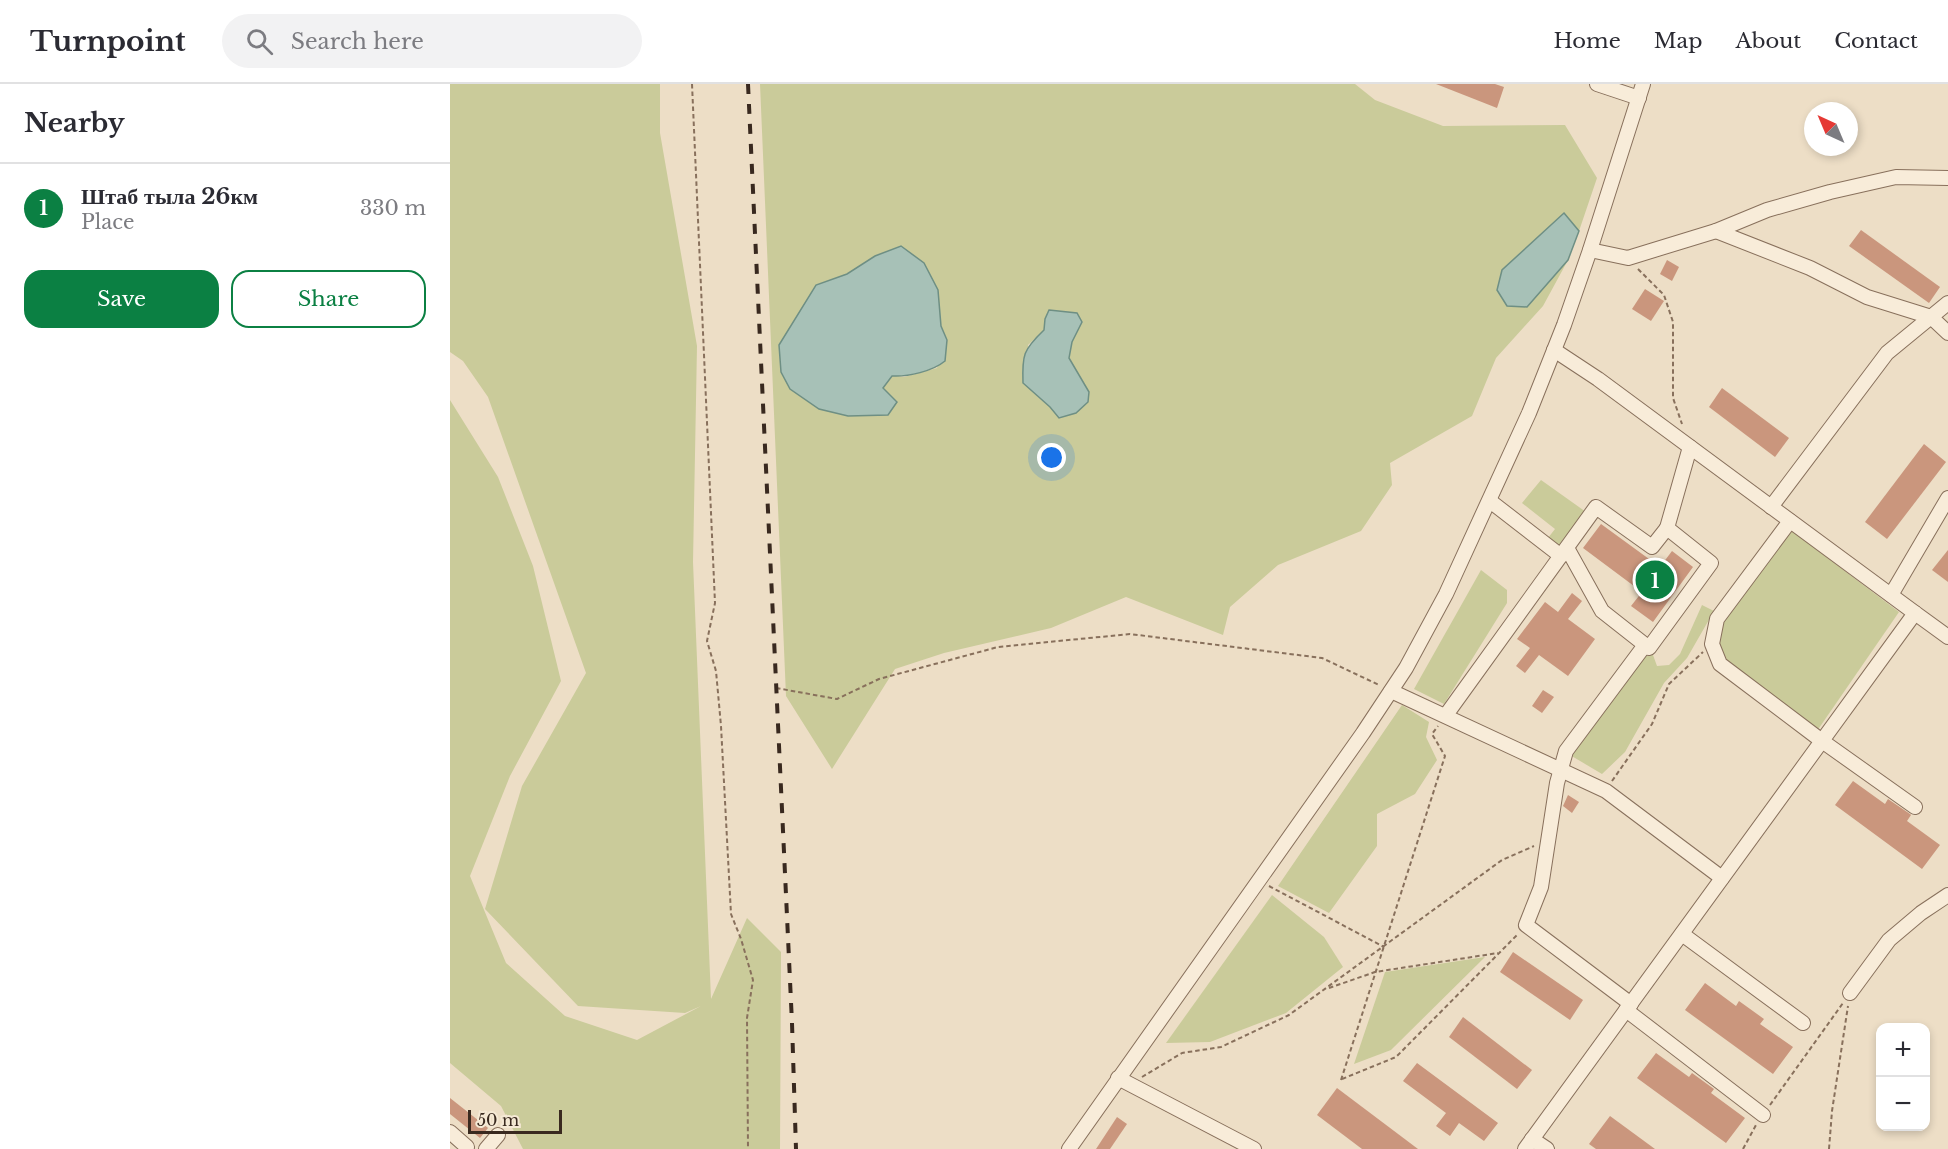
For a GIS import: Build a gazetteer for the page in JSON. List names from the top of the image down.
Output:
{
  "scale_bar": "50 m",
  "north": "top left",
  "page": {
    "header": "Turnpoint",
    "search": "Search here",
    "nav": [
      "Home",
      "Map",
      "About",
      "Contact"
    ],
    "heading": "Nearby",
    "list": [
      {
        "mark": "1",
        "name": "Штаб тыла 26км",
        "note": "Place",
        "value": "330 m"
      }
    ],
    "buttons": ["Save", "Share"],
    "pins": "1",
    "map_buttons": ["+", "−"],
    "scale": "50 m"
  }
}
